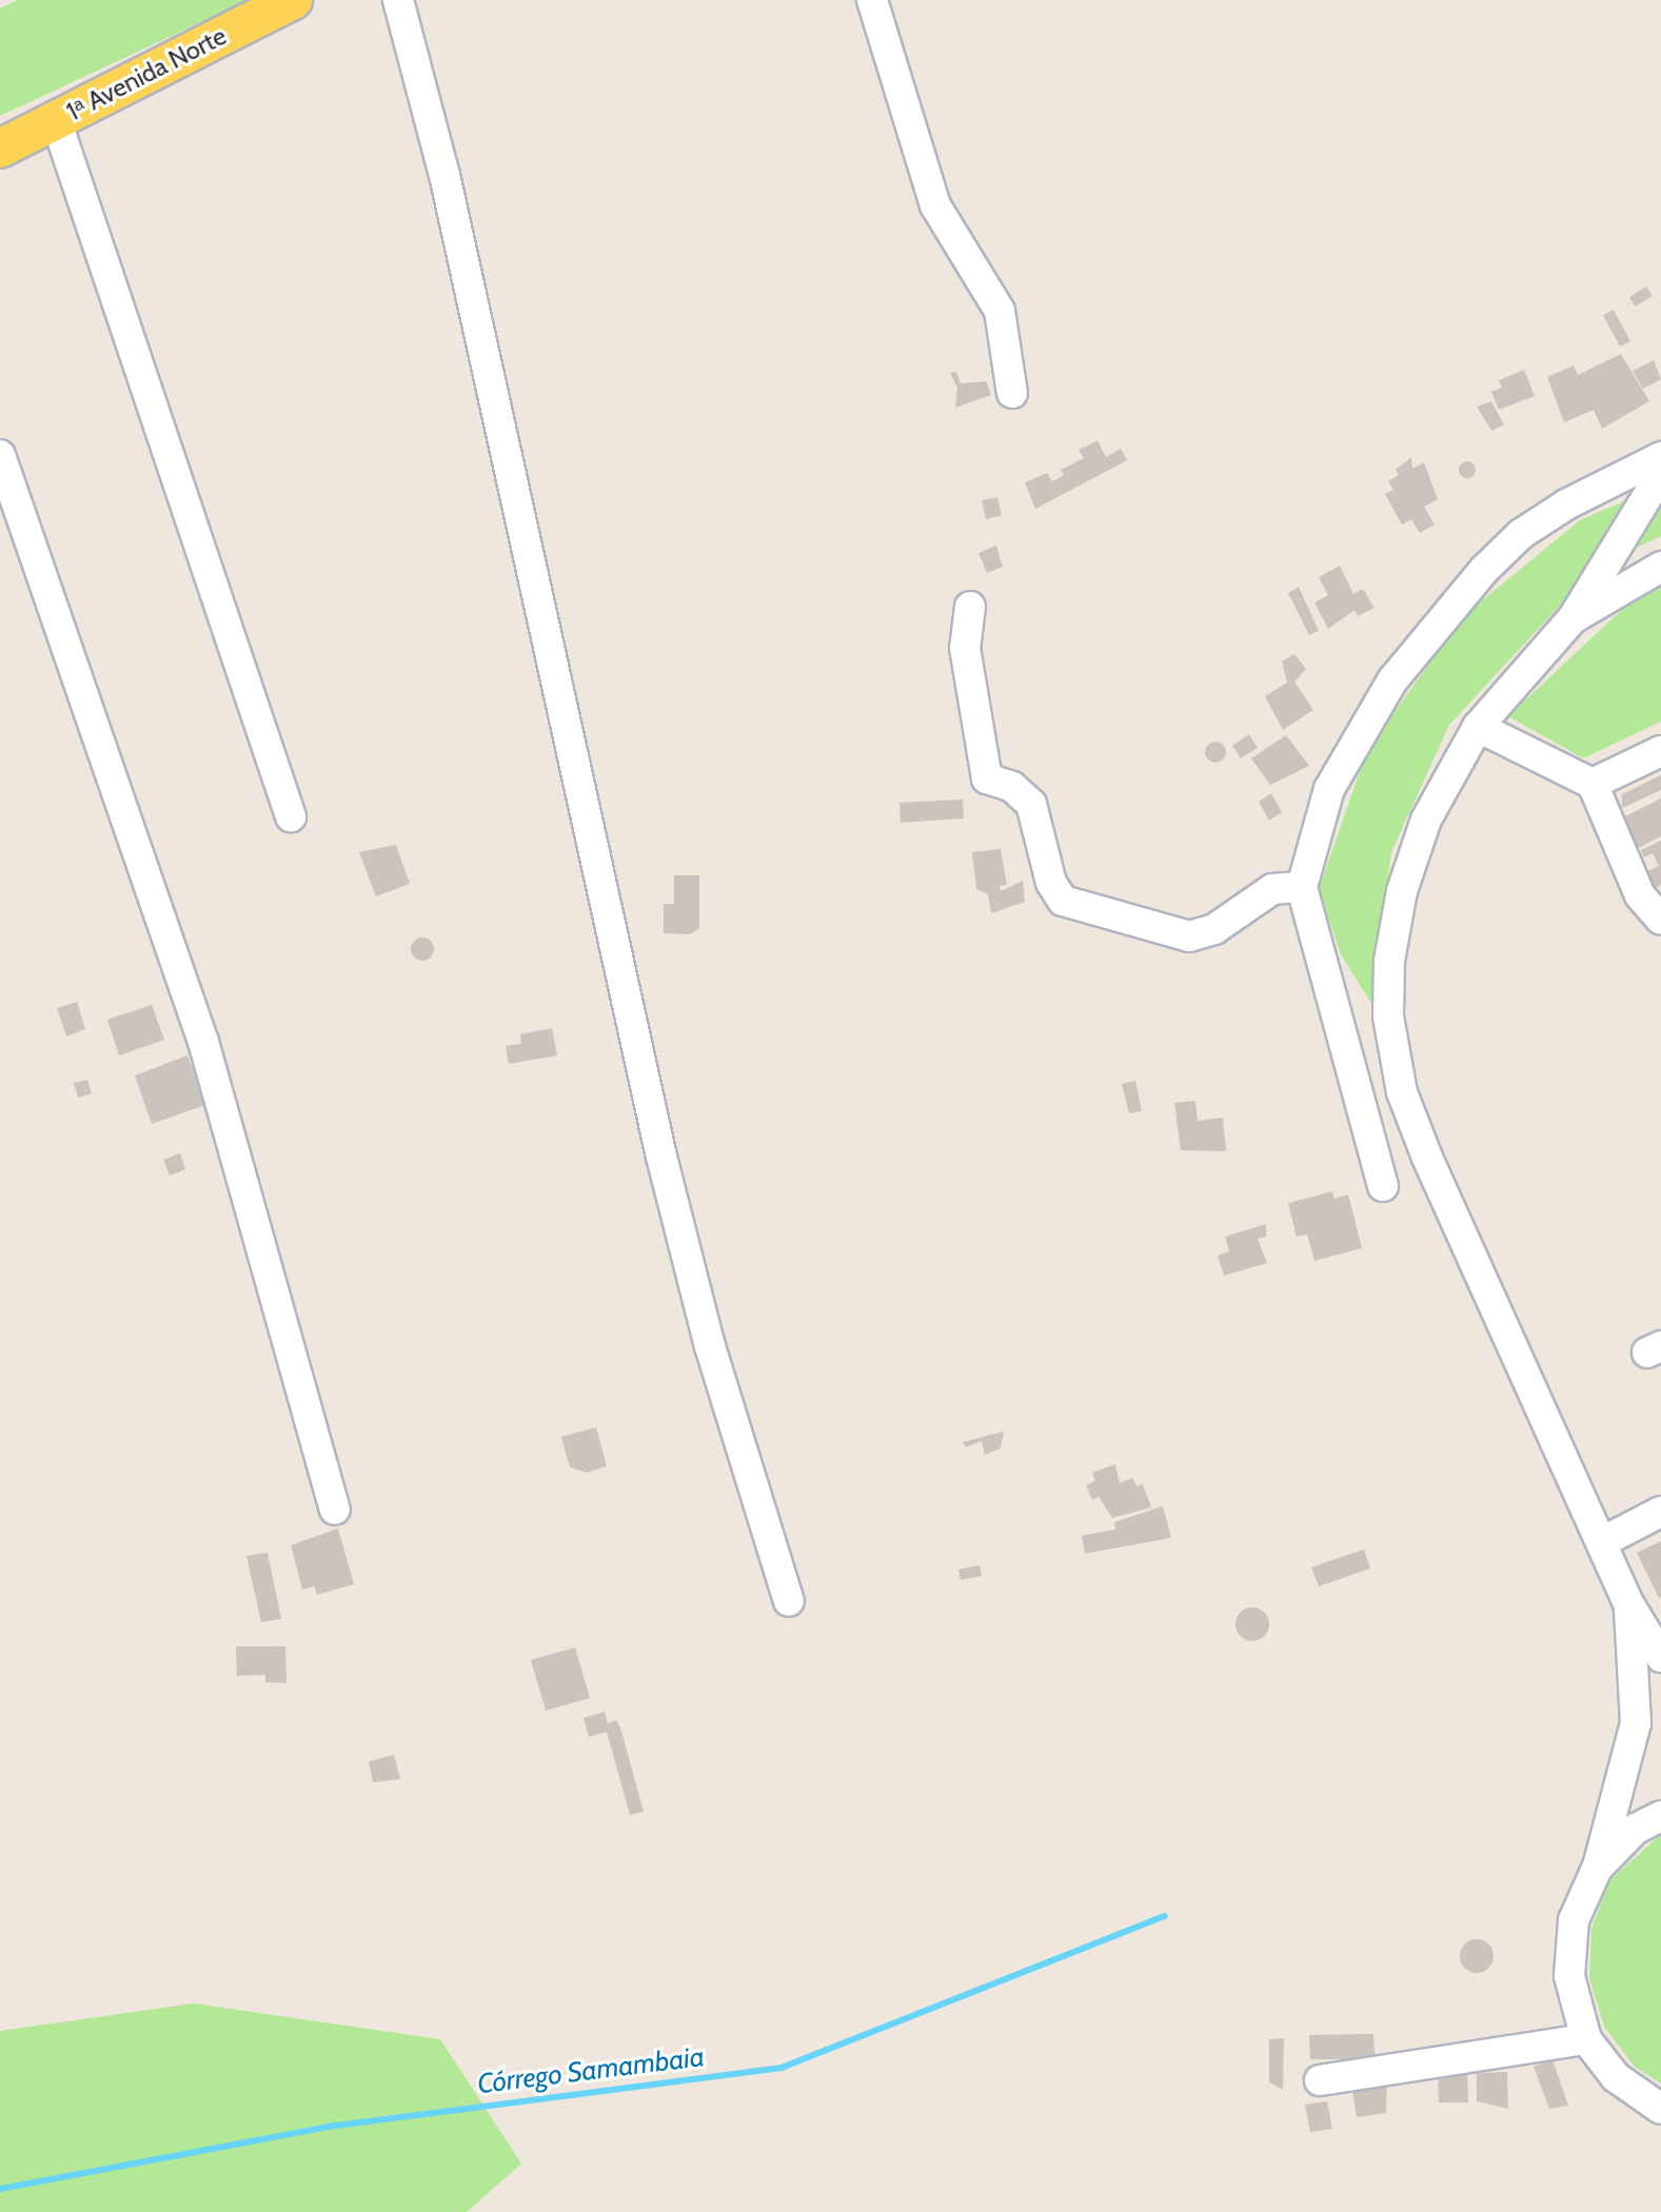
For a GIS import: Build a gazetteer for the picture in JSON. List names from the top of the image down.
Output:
{
  "streets": {
    "main road": ["1ᵃ Avenida Norte"]
  },
  "water": ["Córrego Samambaia"]
}
